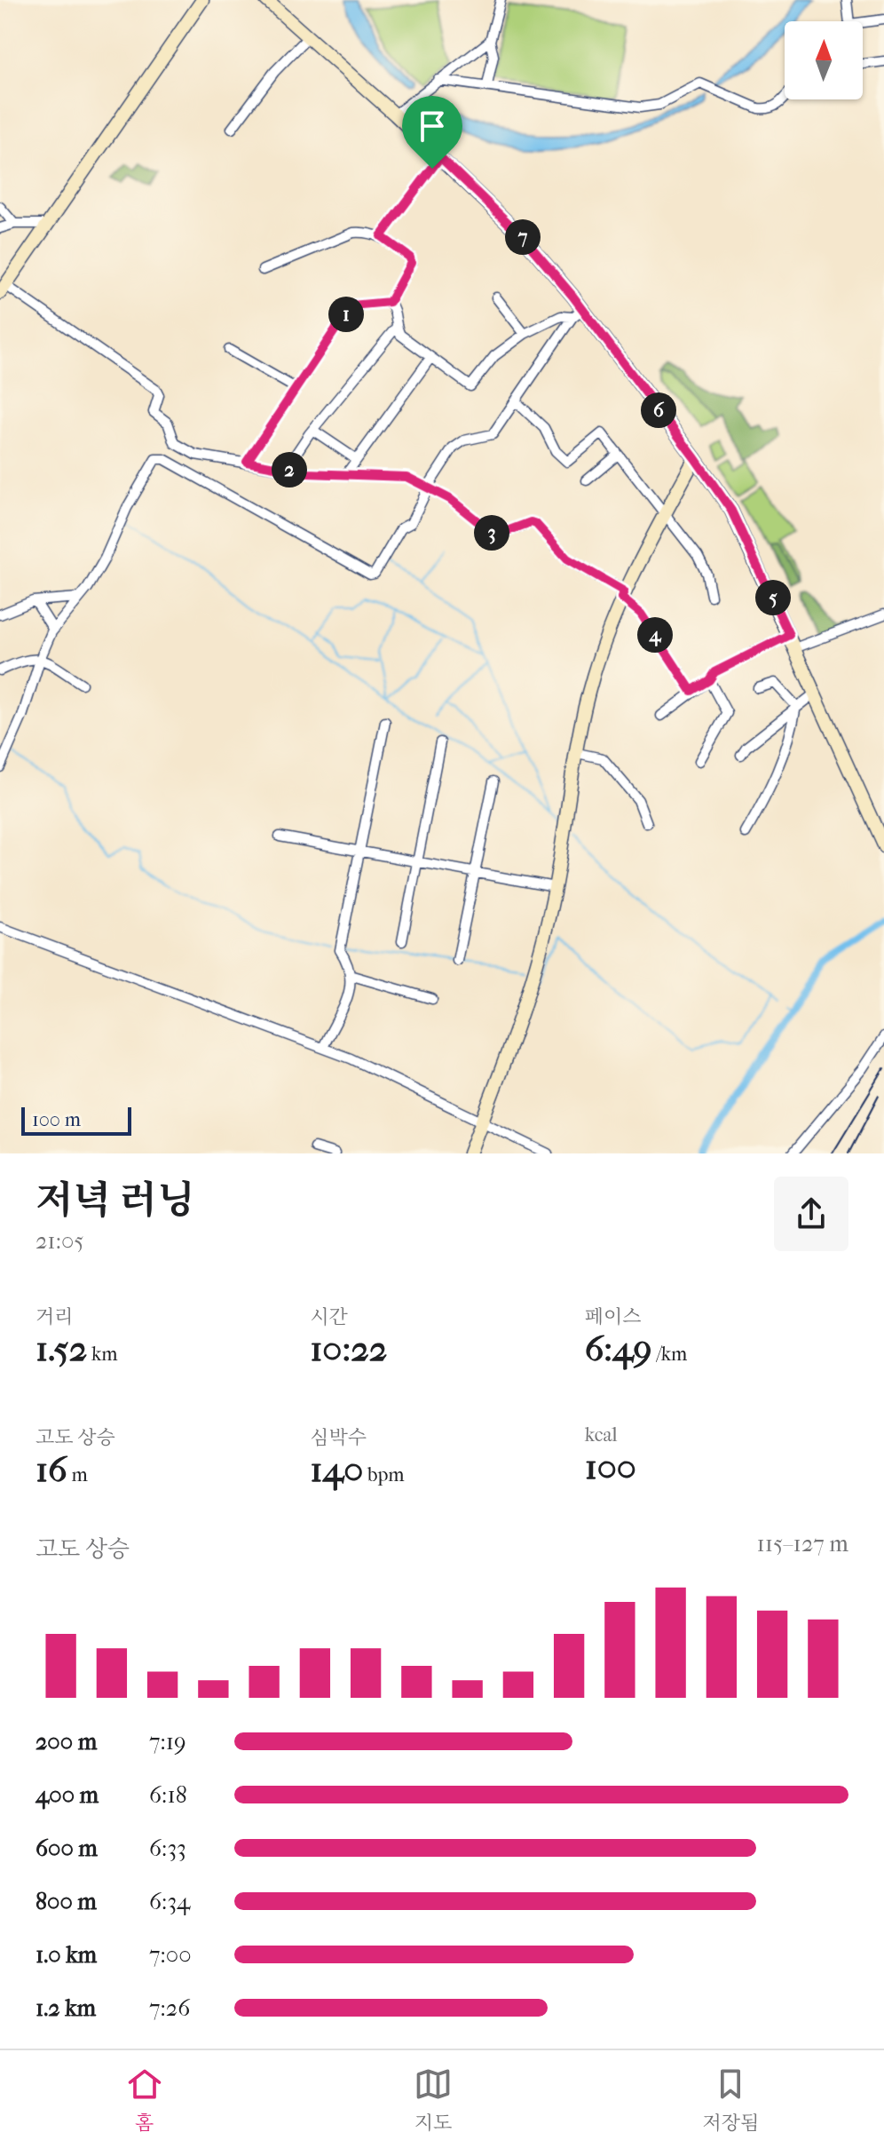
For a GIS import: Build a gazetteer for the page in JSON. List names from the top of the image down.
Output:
{
  "scale_bar": "100 m",
  "north": "top",
  "page": {
    "pins": [
      "7",
      "1",
      "6",
      "2",
      "3",
      "5",
      "4"
    ],
    "scale": "100 m",
    "heading": ["저녁 러닝", "21:05"],
    "stats": [
      ["거리", "1.52 km"],
      ["시간", "10:22"],
      ["페이스", "6:49 /km"],
      ["고도 상승", "16 m"],
      ["심박수", "140 bpm"],
      ["kcal", "100"]
    ],
    "chart": ["고도 상승", "115–127 m"],
    "list": [
      {
        "name": "200 m",
        "note": "7:19"
      },
      {
        "name": "400 m",
        "note": "6:18"
      },
      {
        "name": "600 m",
        "note": "6:33"
      },
      {
        "name": "800 m",
        "note": "6:34"
      },
      {
        "name": "1.0 km",
        "note": "7:00"
      },
      {
        "name": "1.2 km",
        "note": "7:26"
      }
    ],
    "tabs": ["홈", "지도", "저장됨"]
  }
}
